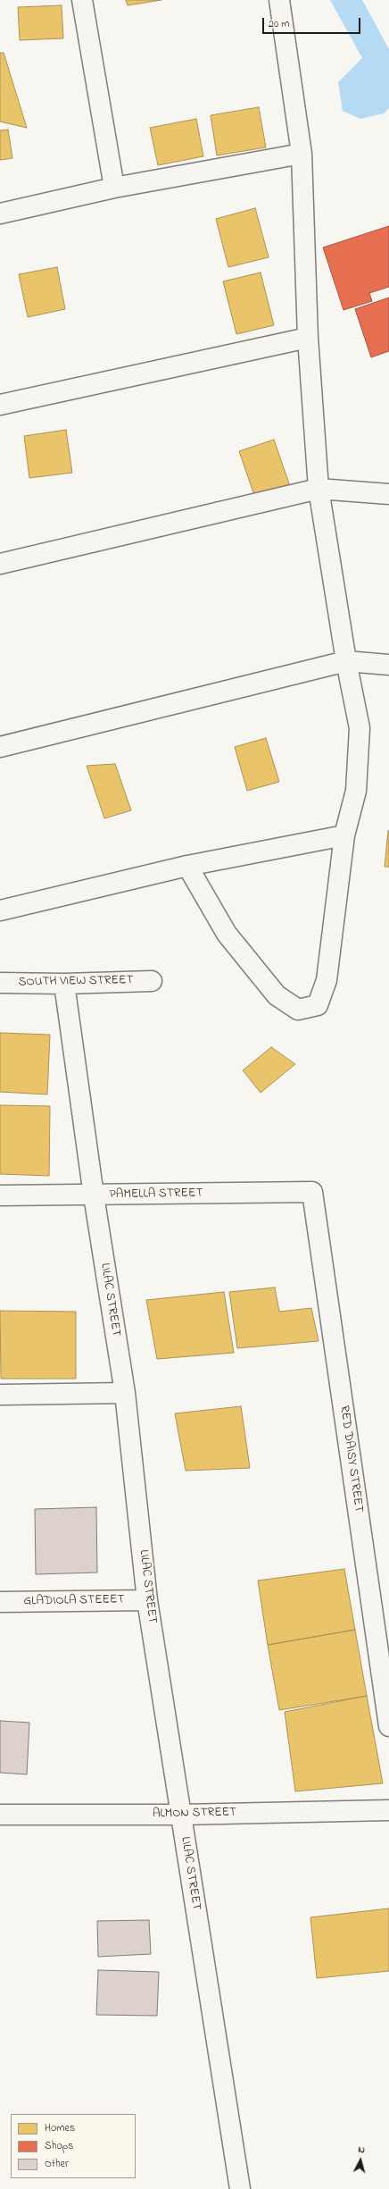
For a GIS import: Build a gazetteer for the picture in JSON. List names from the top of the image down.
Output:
{
  "streets": {
    "street": [
      "SOUTH VIEW STREET",
      "PAMELLA STREET",
      "LILAC STREET",
      "RED DAISY STREET",
      "GLADIOLA STEEET",
      "ALMON STREET"
    ]
  },
  "crossings": [
    ["SOUTH VIEW STREET", "LILAC STREET"],
    ["PAMELLA STREET", "LILAC STREET"],
    ["PAMELLA STREET", "RED DAISY STREET"],
    ["LILAC STREET", "GLADIOLA STEEET"],
    ["LILAC STREET", "ALMON STREET"]
  ],
  "legend": ["Homes", "Shops", "Other"],
  "scale_bar": "20 m",
  "north": "top"
}
